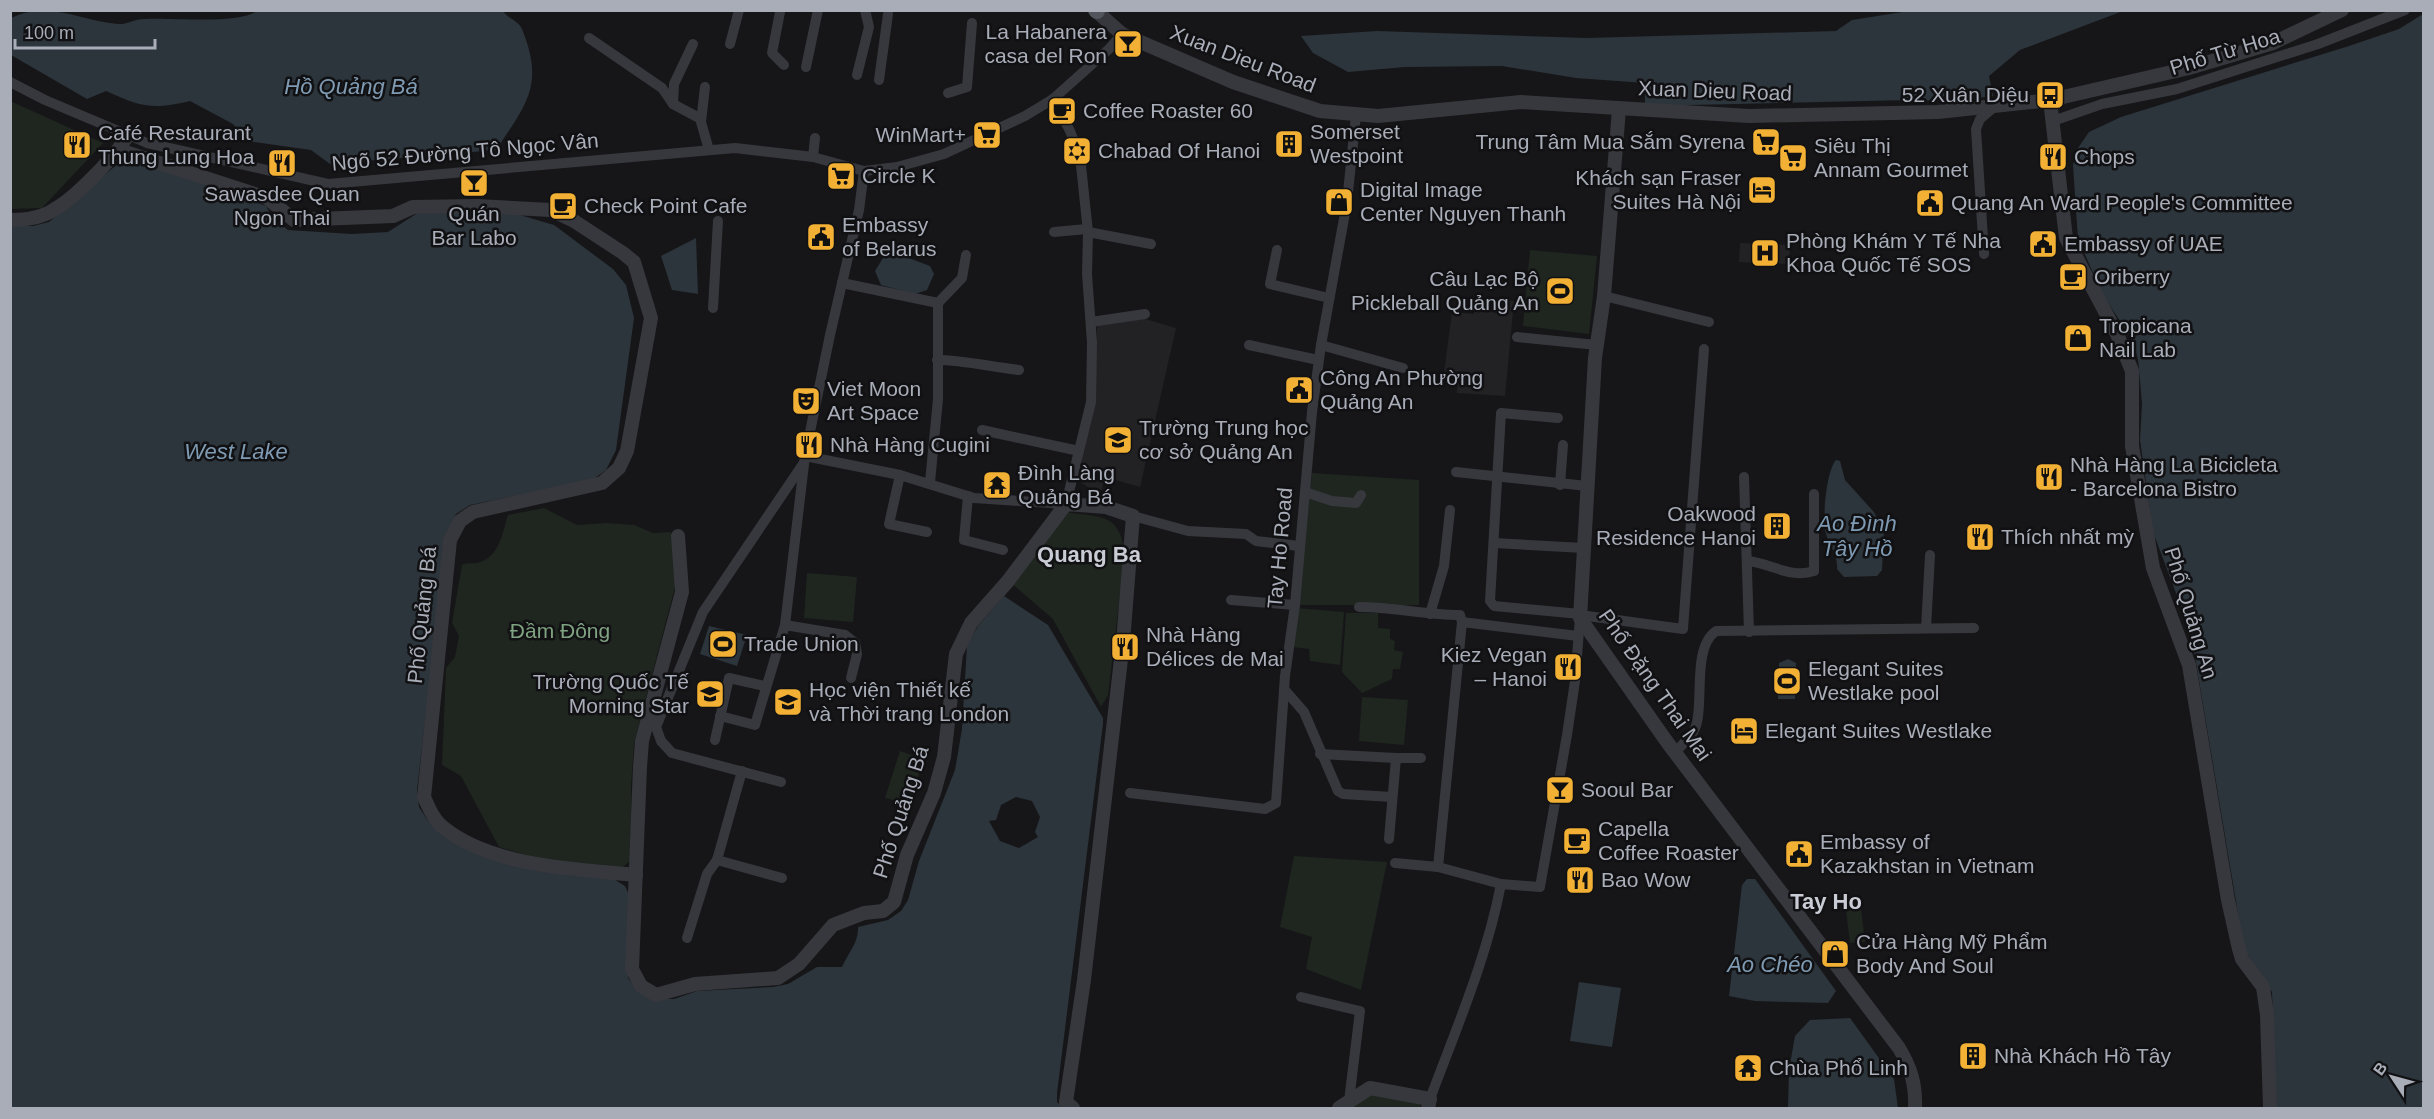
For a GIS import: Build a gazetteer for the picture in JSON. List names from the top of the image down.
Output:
{
  "streets": {
    "street": [
      "Phố Từ Hoa",
      "Xuan Dieu Road",
      "Ngõ 52 Đường Tô Ngọc Vân",
      "Tay Ho Road",
      "Phố Quảng An",
      "Phố Quảng Bá",
      "Phố Đặng Thai Mai"
    ]
  },
  "crossings": [
    ["Phố Từ Hoa", "Phố Quảng An"],
    ["Xuan Dieu Road", "Tay Ho Road"],
    ["Xuan Dieu Road", "Phố Quảng An"],
    ["Xuan Dieu Road", "Phố Đặng Thai Mai"]
  ],
  "districts": ["Quang Ba", "Tay Ho"],
  "water": [
    "Hồ Quảng Bá",
    "West Lake",
    "Ao Đình Tây Hồ",
    "Ao Chéo"
  ],
  "parks": ["Đầm Đông"],
  "places": {
    "bar": ["La Habanera casa del Ron", "Quán Bar Labo", "Sooul Bar"],
    "bus stop": ["52 Xuân Diệu"],
    "cafe": [
      "Coffee Roaster 60",
      "Check Point Cafe",
      "Oriberry",
      "Capella Coffee Roaster"
    ],
    "supermarket": [
      "WinMart+",
      "Trung Tâm Mua Sắm Syrena",
      "Siêu Thị Annam Gourmet",
      "Circle K"
    ],
    "building": ["Somerset Westpoint", "Oakwood Residence Hanoi", "Nhà Khách Hồ Tây"],
    "restaurant": [
      "Café Restaurant Thung Lung Hoa",
      "Chops",
      "Sawasdee Quan Ngon Thai",
      "Nhà Hàng Cugini",
      "Nhà Hàng La Bicicleta - Barcelona Bistro",
      "Thích nhất mỳ",
      "Nhà Hàng Délices de Mai",
      "Kiez Vegan – Hanoi",
      "Bao Wow"
    ],
    "synagogue": ["Chabad Of Hanoi"],
    "hotel": ["Khách sạn Fraser Suites Hà Nội", "Elegant Suites Westlake"],
    "shop": ["Digital Image Center Nguyen Thanh", "Tropicana Nail Lab", "Cửa Hàng Mỹ Phẩm Body And Soul"],
    "public building": [
      "Quang An Ward People's Committee",
      "Embassy of Belarus",
      "Embassy of UAE",
      "Công An Phường Quảng An",
      "Embassy of Kazakhstan in Vietnam"
    ],
    "hospital": ["Phòng Khám Y Tế Nha Khoa Quốc Tế SOS"],
    "sports": ["Câu Lạc Bộ Pickleball Quảng An", "Trade Union", "Elegant Suites Westlake pool"],
    "theatre": ["Viet Moon Art Space"],
    "school or university": ["Trường Trung học cơ sở Quảng An", "Trường Quốc Tế Morning Star", "Học viện Thiết kế và Thời trang London"],
    "temple": ["Đình Làng Quảng Bá", "Chùa Phổ Linh"]
  },
  "scale_bar": "100 m",
  "north": "top left"
}
